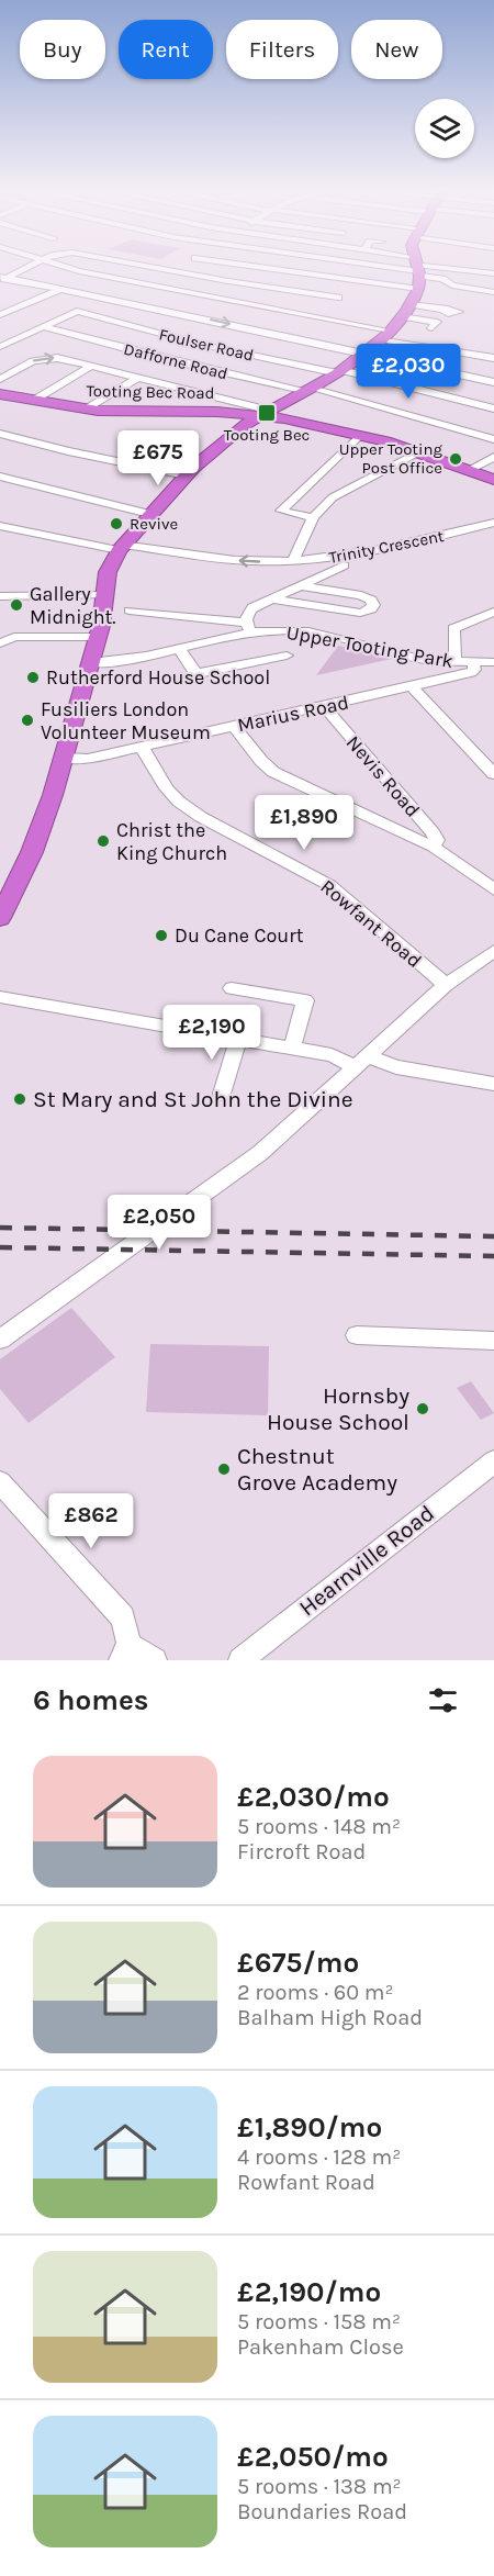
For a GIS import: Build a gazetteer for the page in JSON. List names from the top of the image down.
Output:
{
  "streets": {
    "highway": ["Tooting Bec Road"],
    "street": [
      "Foulser Road",
      "Dafforne Road",
      "Trinity Crescent",
      "Upper Tooting Park",
      "Marius Road",
      "Nevis Road",
      "Rowfant Road",
      "Hearnville Road"
    ]
  },
  "crossings": [
    ["Foulser Road", "Dafforne Road"],
    ["Upper Tooting Park", "Marius Road"],
    ["Marius Road", "Nevis Road"],
    ["Marius Road", "Rowfant Road"]
  ],
  "places": {
    "transit": ["Tooting Bec"],
    "other": [
      "Upper Tooting Post Office",
      "Revive",
      "Gallery Midnight.",
      "Rutherford House School",
      "Fusiliers London Volunteer Museum",
      "Christ the King Church",
      "Du Cane Court",
      "St Mary and St John the Divine",
      "Hornsby House School",
      "Chestnut Grove Academy"
    ]
  },
  "page": {
    "chip": [
      "Buy",
      "Rent",
      "Filters",
      "New"
    ],
    "price": [
      "£2,030",
      "£675",
      "£1,890",
      "£2,190",
      "£2,050",
      "£862"
    ],
    "heading": "6 homes",
    "list": [
      {
        "name": "£2,030/mo",
        "note": "5 rooms · 148 m² · Fircroft Road"
      },
      {
        "name": "£675/mo",
        "note": "2 rooms · 60 m² · Balham High Road"
      },
      {
        "name": "£1,890/mo",
        "note": "4 rooms · 128 m² · Rowfant Road"
      },
      {
        "name": "£2,190/mo",
        "note": "5 rooms · 158 m² · Pakenham Close"
      },
      {
        "name": "£2,050/mo",
        "note": "5 rooms · 138 m² · Boundaries Road"
      }
    ]
  }
}
